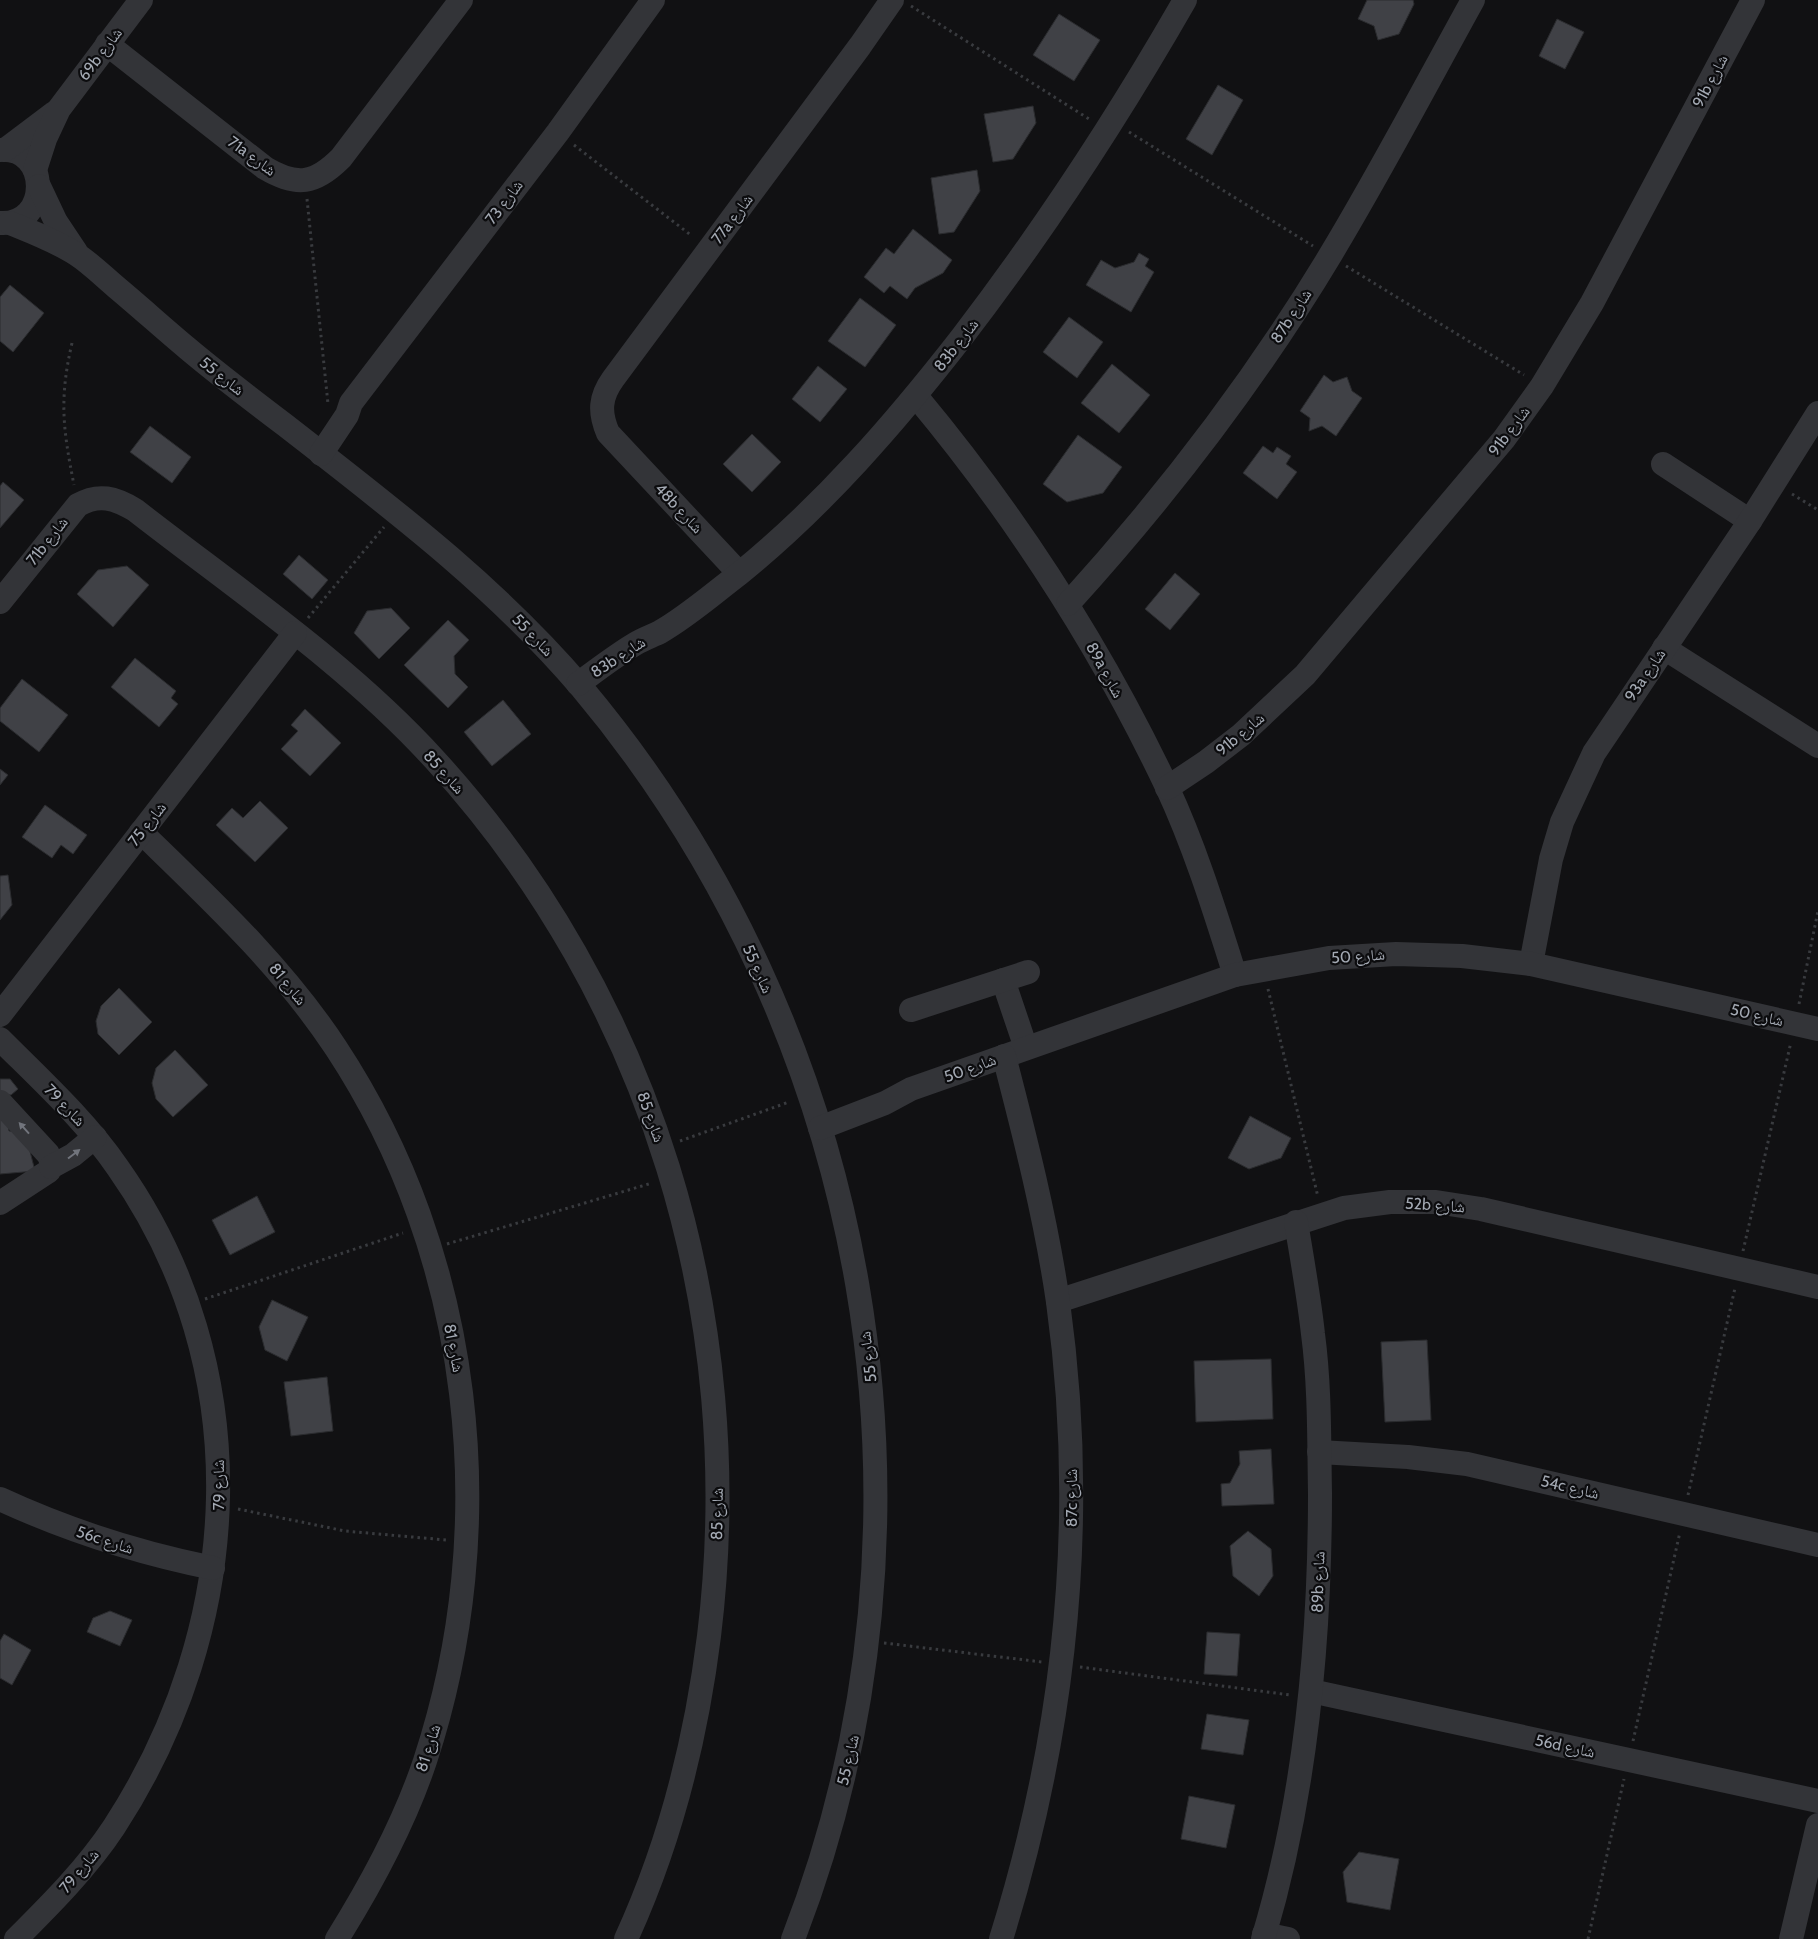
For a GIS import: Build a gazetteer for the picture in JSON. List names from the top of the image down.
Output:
{
  "streets": {
    "street": [
      "69b شارع",
      "91b شارع",
      "71a شارع",
      "شارع 73",
      "77a شارع",
      "87b شارع",
      "83b شارع",
      "شارع 55",
      "48b شارع",
      "71b شارع",
      "89a شارع",
      "93a شارع",
      "شارع 85",
      "شارع 75",
      "شارع 50",
      "شارع 81",
      "شارع 79",
      "52b شارع",
      "54c شارع",
      "87c شارع",
      "56c شارع",
      "89b شارع",
      "56d شارع"
    ]
  },
  "crossings": [
    ["69b شارع", "71a شارع"],
    ["69b شارع", "شارع 55"],
    ["91b شارع", "89a شارع"],
    ["شارع 73", "شارع 55"],
    ["77a شارع", "48b شارع"],
    ["87b شارع", "89a شارع"],
    ["83b شارع", "شارع 55"],
    ["83b شارع", "48b شارع"],
    ["83b شارع", "89a شارع"],
    ["شارع 55", "شارع 50"],
    ["71b شارع", "شارع 85"],
    ["89a شارع", "شارع 50"],
    ["93a شارع", "شارع 50"],
    ["شارع 85", "شارع 75"],
    ["شارع 75", "شارع 81"],
    ["شارع 50", "87c شارع"],
    ["شارع 79", "56c شارع"],
    ["52b شارع", "87c شارع"],
    ["52b شارع", "89b شارع"],
    ["54c شارع", "89b شارع"],
    ["89b شارع", "56d شارع"]
  ]
}
